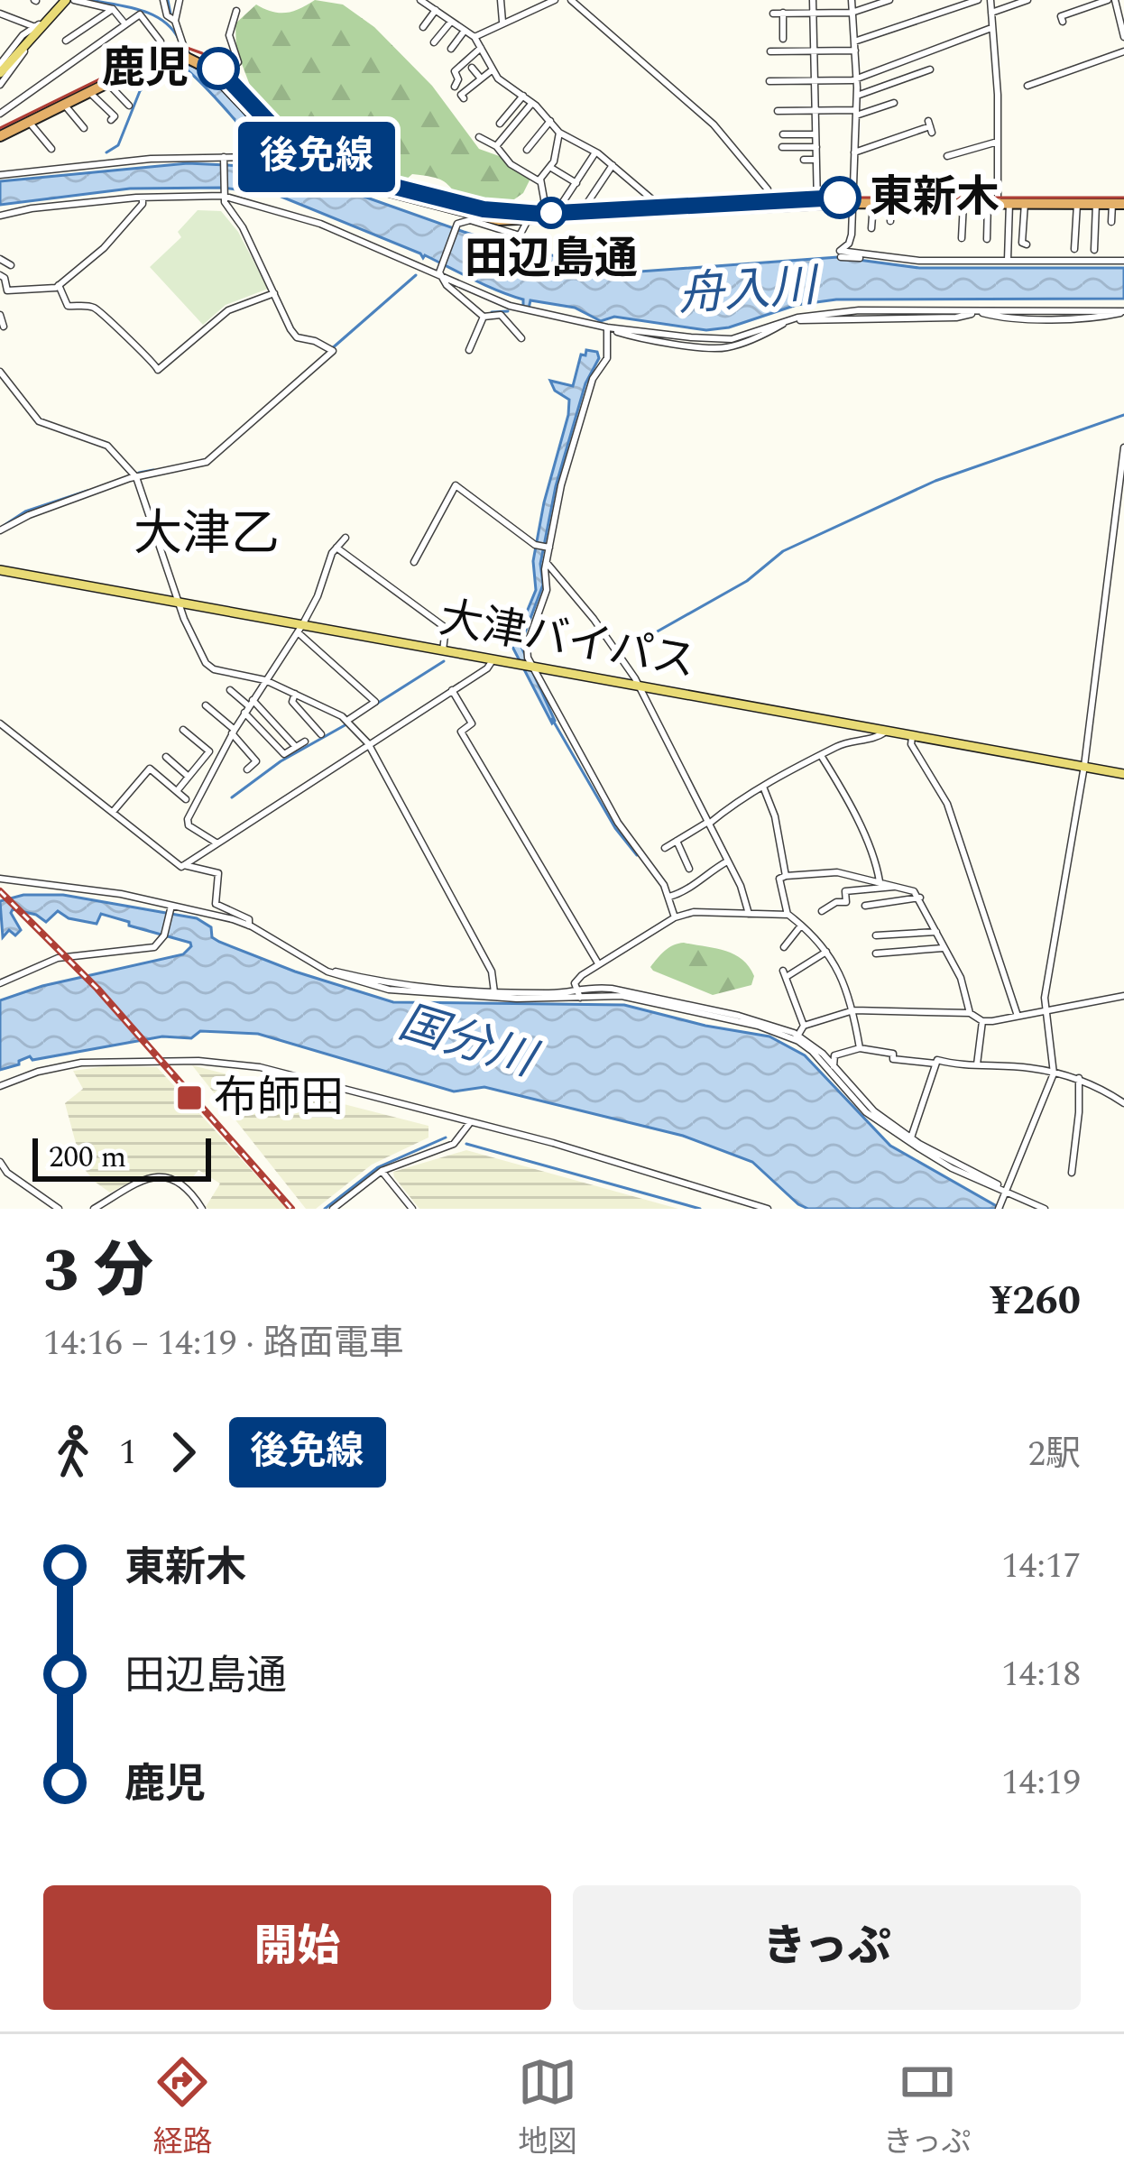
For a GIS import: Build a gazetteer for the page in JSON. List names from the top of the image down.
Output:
{
  "streets": {
    "main road": ["大津バイパス"]
  },
  "districts": ["大津乙"],
  "water": ["舟入川", "国分川"],
  "places": {
    "other": ["鹿児", "東新木", "田辺島通"],
    "transit": ["布師田"]
  },
  "lines": ["tram line 後免線"],
  "scale_bar": "200 m",
  "page": {
    "on_map": "後免線",
    "scale": "200 m",
    "heading": ["3 分", "14:16 – 14:19 · 路面電車", "¥260"],
    "legs": ["1", "後免線", "2駅"],
    "list": [
      {
        "name": "東新木",
        "value": "14:17"
      },
      {
        "name": "田辺島通",
        "value": "14:18"
      },
      {
        "name": "鹿児",
        "value": "14:19"
      }
    ],
    "buttons": ["開始", "きっぷ"],
    "tabs": ["経路", "地図", "きっぷ"]
  }
}
